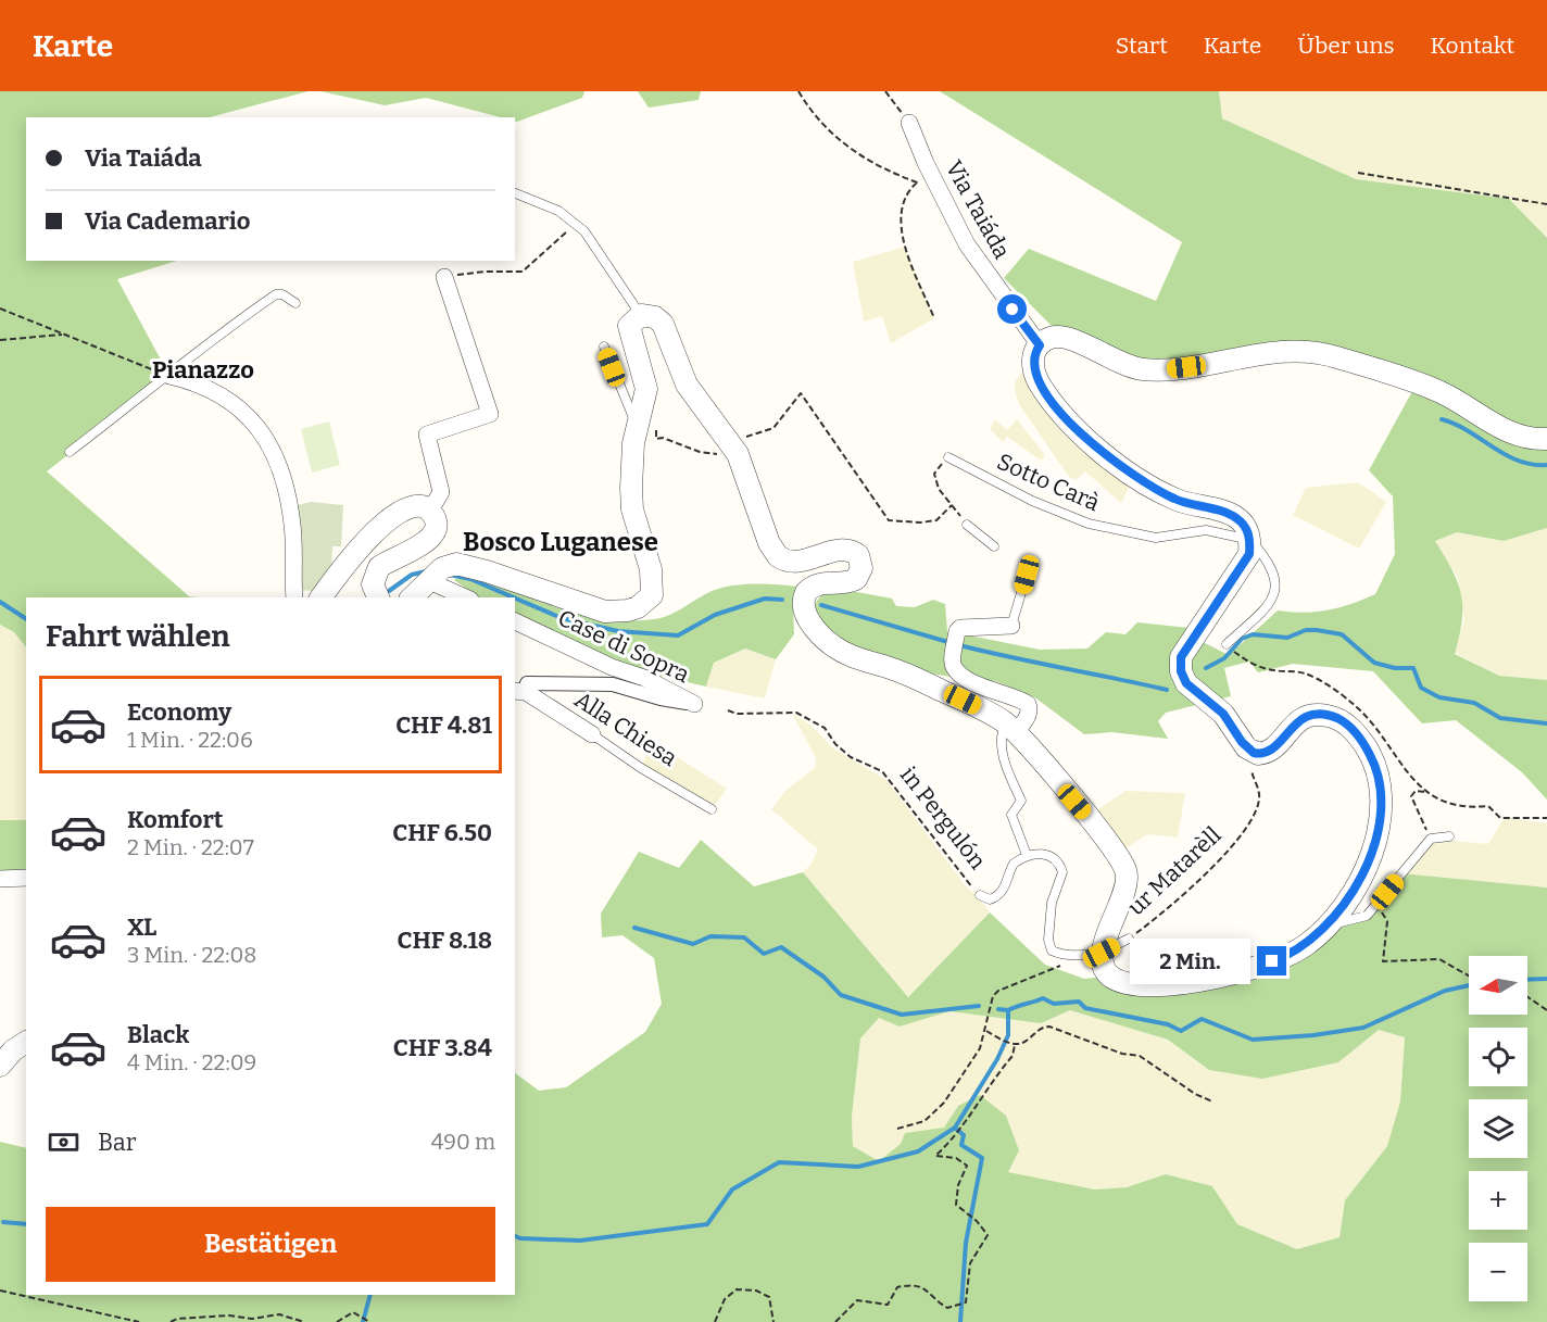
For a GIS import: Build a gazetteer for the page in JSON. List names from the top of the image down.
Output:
{
  "streets": {
    "street": ["Via Taiáda", "Case di Sopra", "Alla Chiesa"],
    "lane": ["Sotto Carà", "in Pergulón", "ur Matarèll"]
  },
  "crossings": [
    ["Case di Sopra", "Alla Chiesa"]
  ],
  "districts": ["Pianazzo", "Bosco Luganese"],
  "north": "left",
  "page": {
    "header": "Karte",
    "nav": [
      "Start",
      "Karte",
      "Über uns",
      "Kontakt"
    ],
    "banner": ["Via Taiáda", "Via Cademario"],
    "heading": "Fahrt wählen",
    "list": [
      {
        "name": "Economy",
        "note": "1 Min. · 22:06",
        "value": "CHF 4.81"
      },
      {
        "name": "Komfort",
        "note": "2 Min. · 22:07",
        "value": "CHF 6.50"
      },
      {
        "name": "XL",
        "note": "3 Min. · 22:08",
        "value": "CHF 8.18"
      },
      {
        "name": "Black",
        "note": "4 Min. · 22:09",
        "value": "CHF 3.84"
      }
    ],
    "bubble": "2 Min.",
    "map_buttons": ["+", "−"],
    "pay": ["Bar", "490 m"],
    "buttons": "Bestätigen"
  }
}
